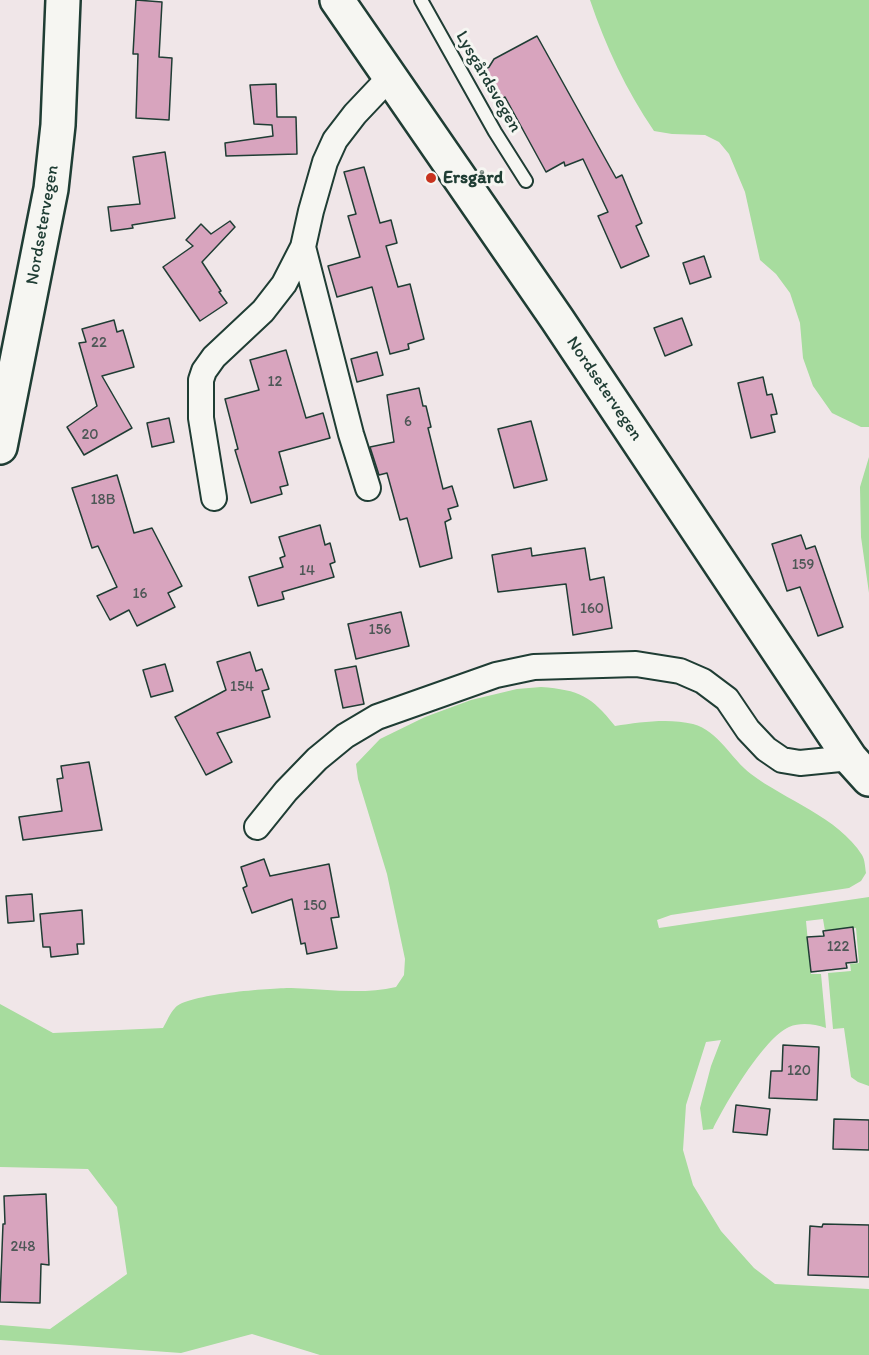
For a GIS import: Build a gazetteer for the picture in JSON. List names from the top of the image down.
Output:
{
  "streets": {
    "main road": ["Nordsetervegen"],
    "lane": ["Lysgårdsvegen"]
  },
  "places": ["Ersgård"],
  "house_numbers": [
    "22",
    "12",
    "6",
    "20",
    "18B",
    "159",
    "14",
    "16",
    "160",
    "156",
    "154",
    "150",
    "122",
    "120",
    "248"
  ]
}
